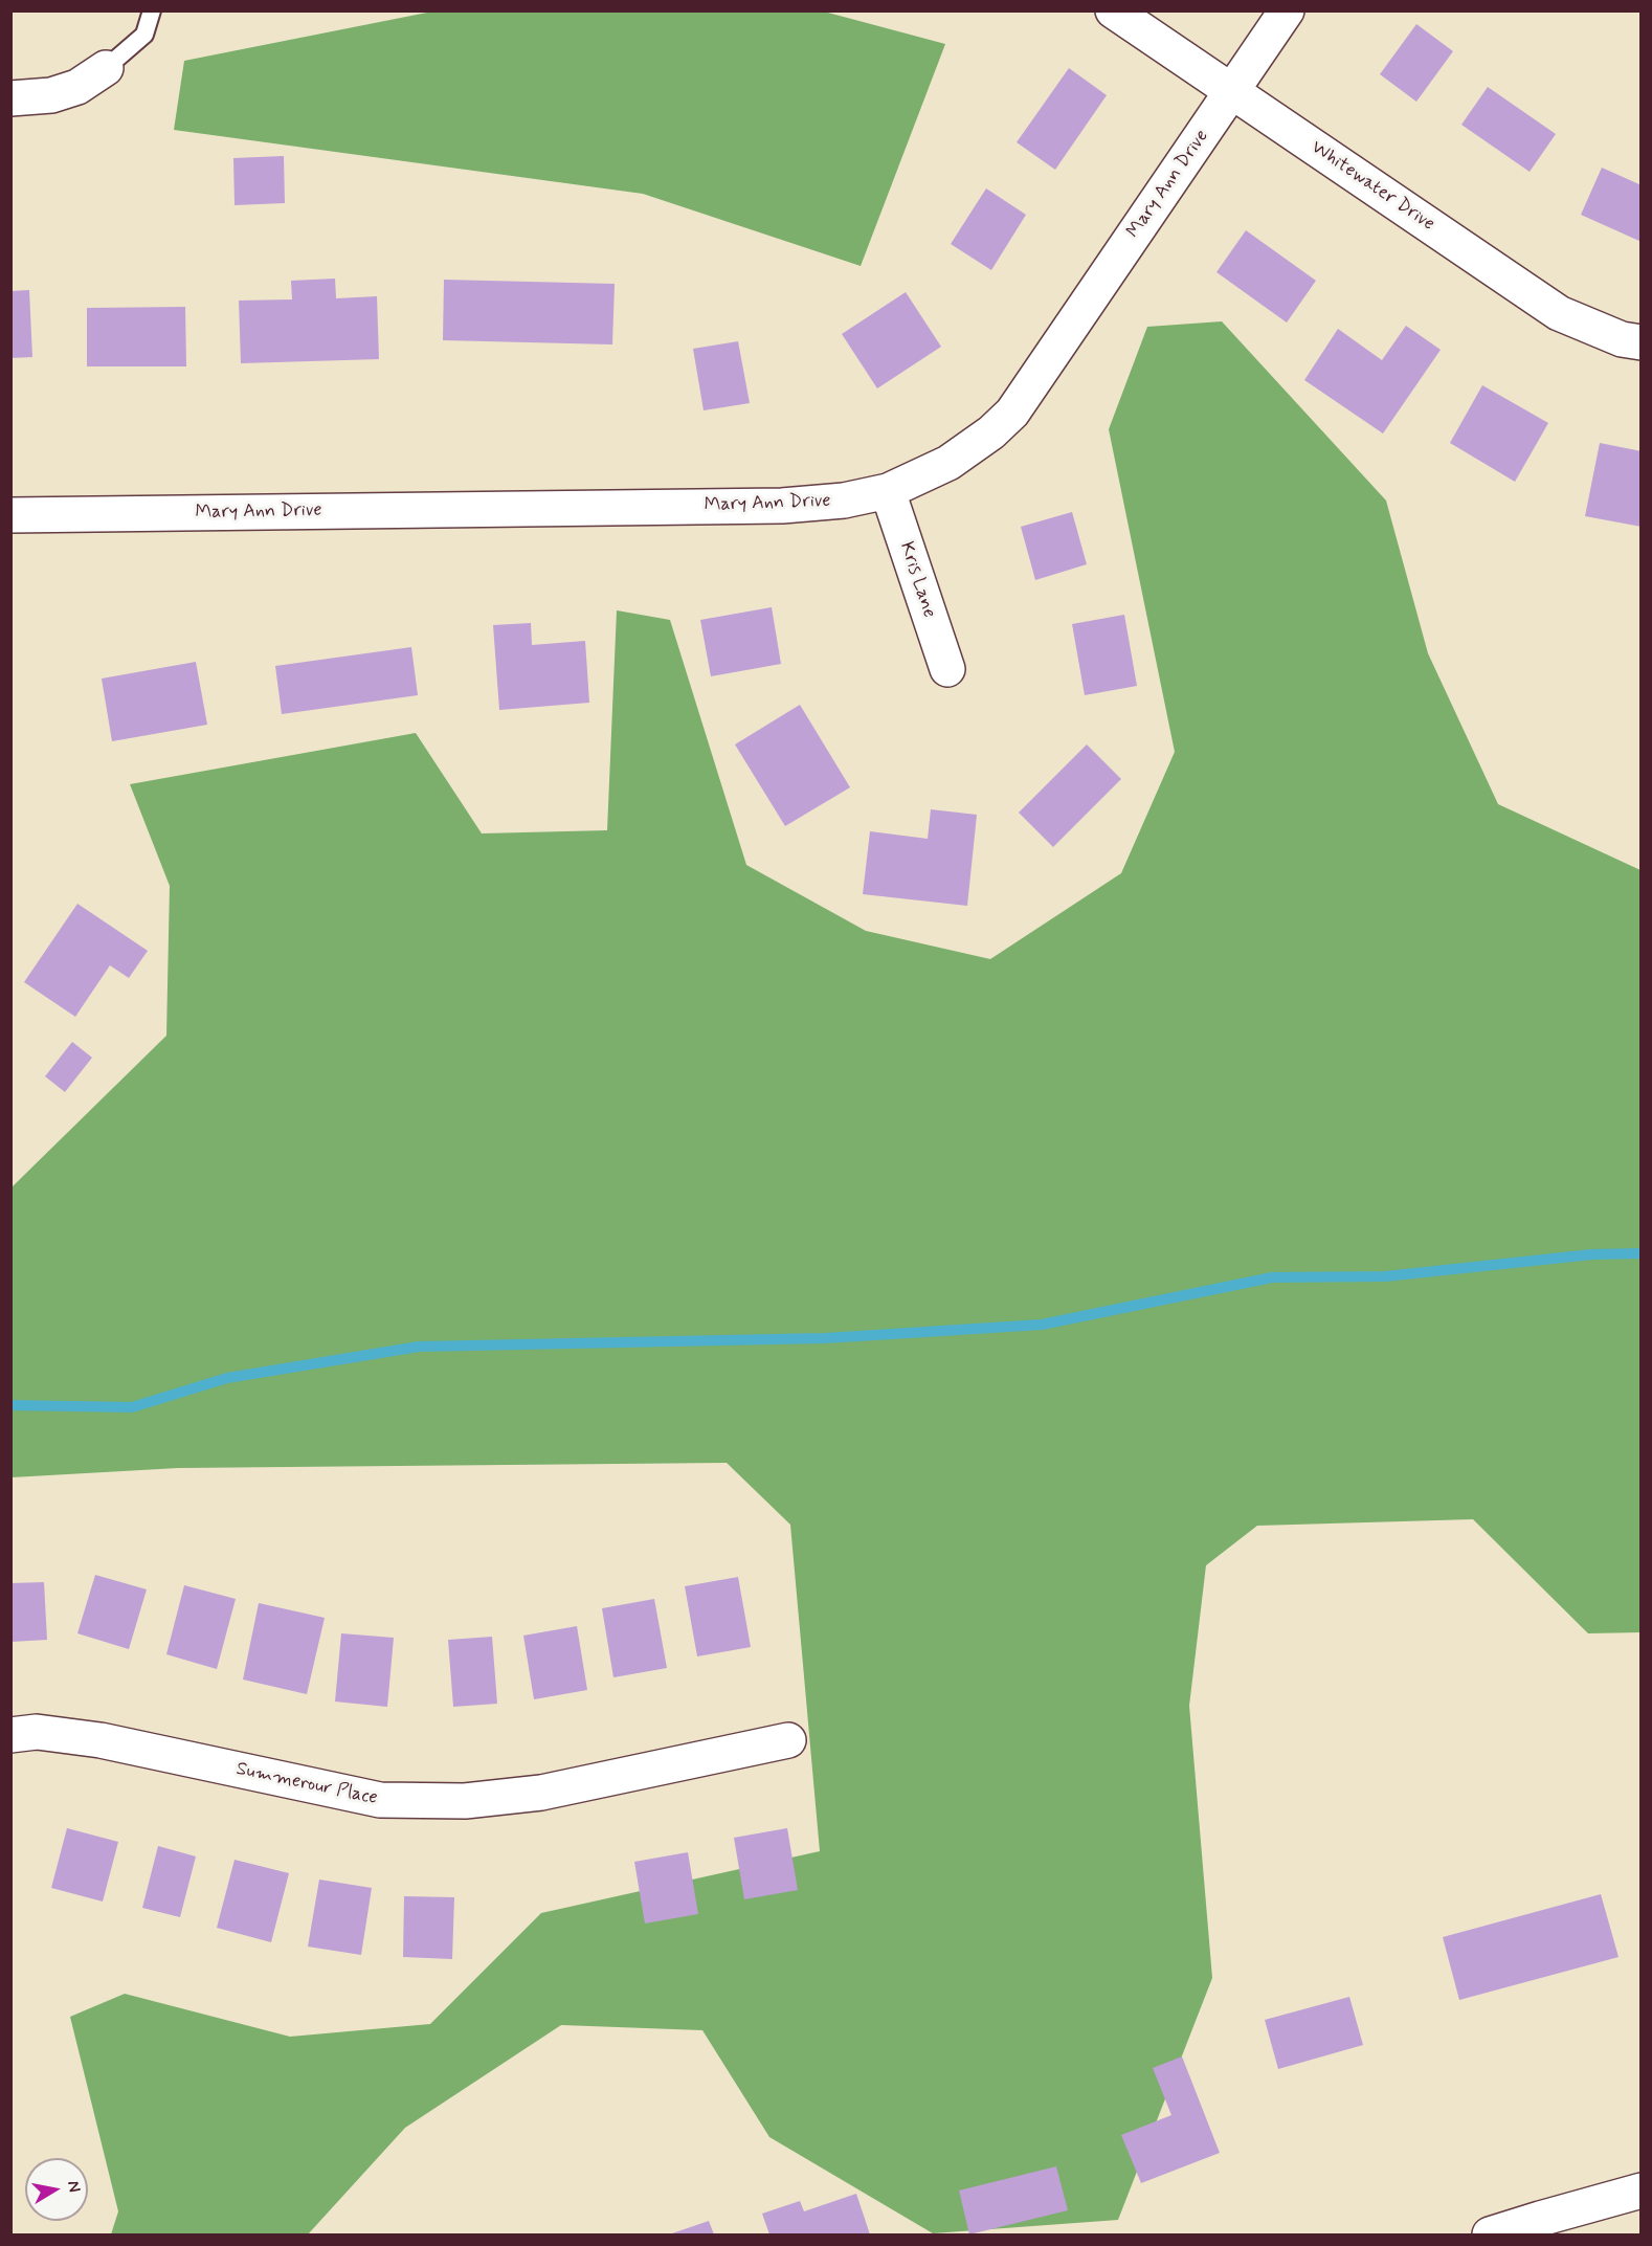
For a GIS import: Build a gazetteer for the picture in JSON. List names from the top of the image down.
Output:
{
  "streets": {
    "street": [
      "Mary Ann Drive",
      "Whitewater Drive",
      "Kris Lane",
      "Summerour Place"
    ]
  },
  "crossings": [
    ["Mary Ann Drive", "Whitewater Drive"],
    ["Mary Ann Drive", "Kris Lane"]
  ],
  "north": "right"
}
